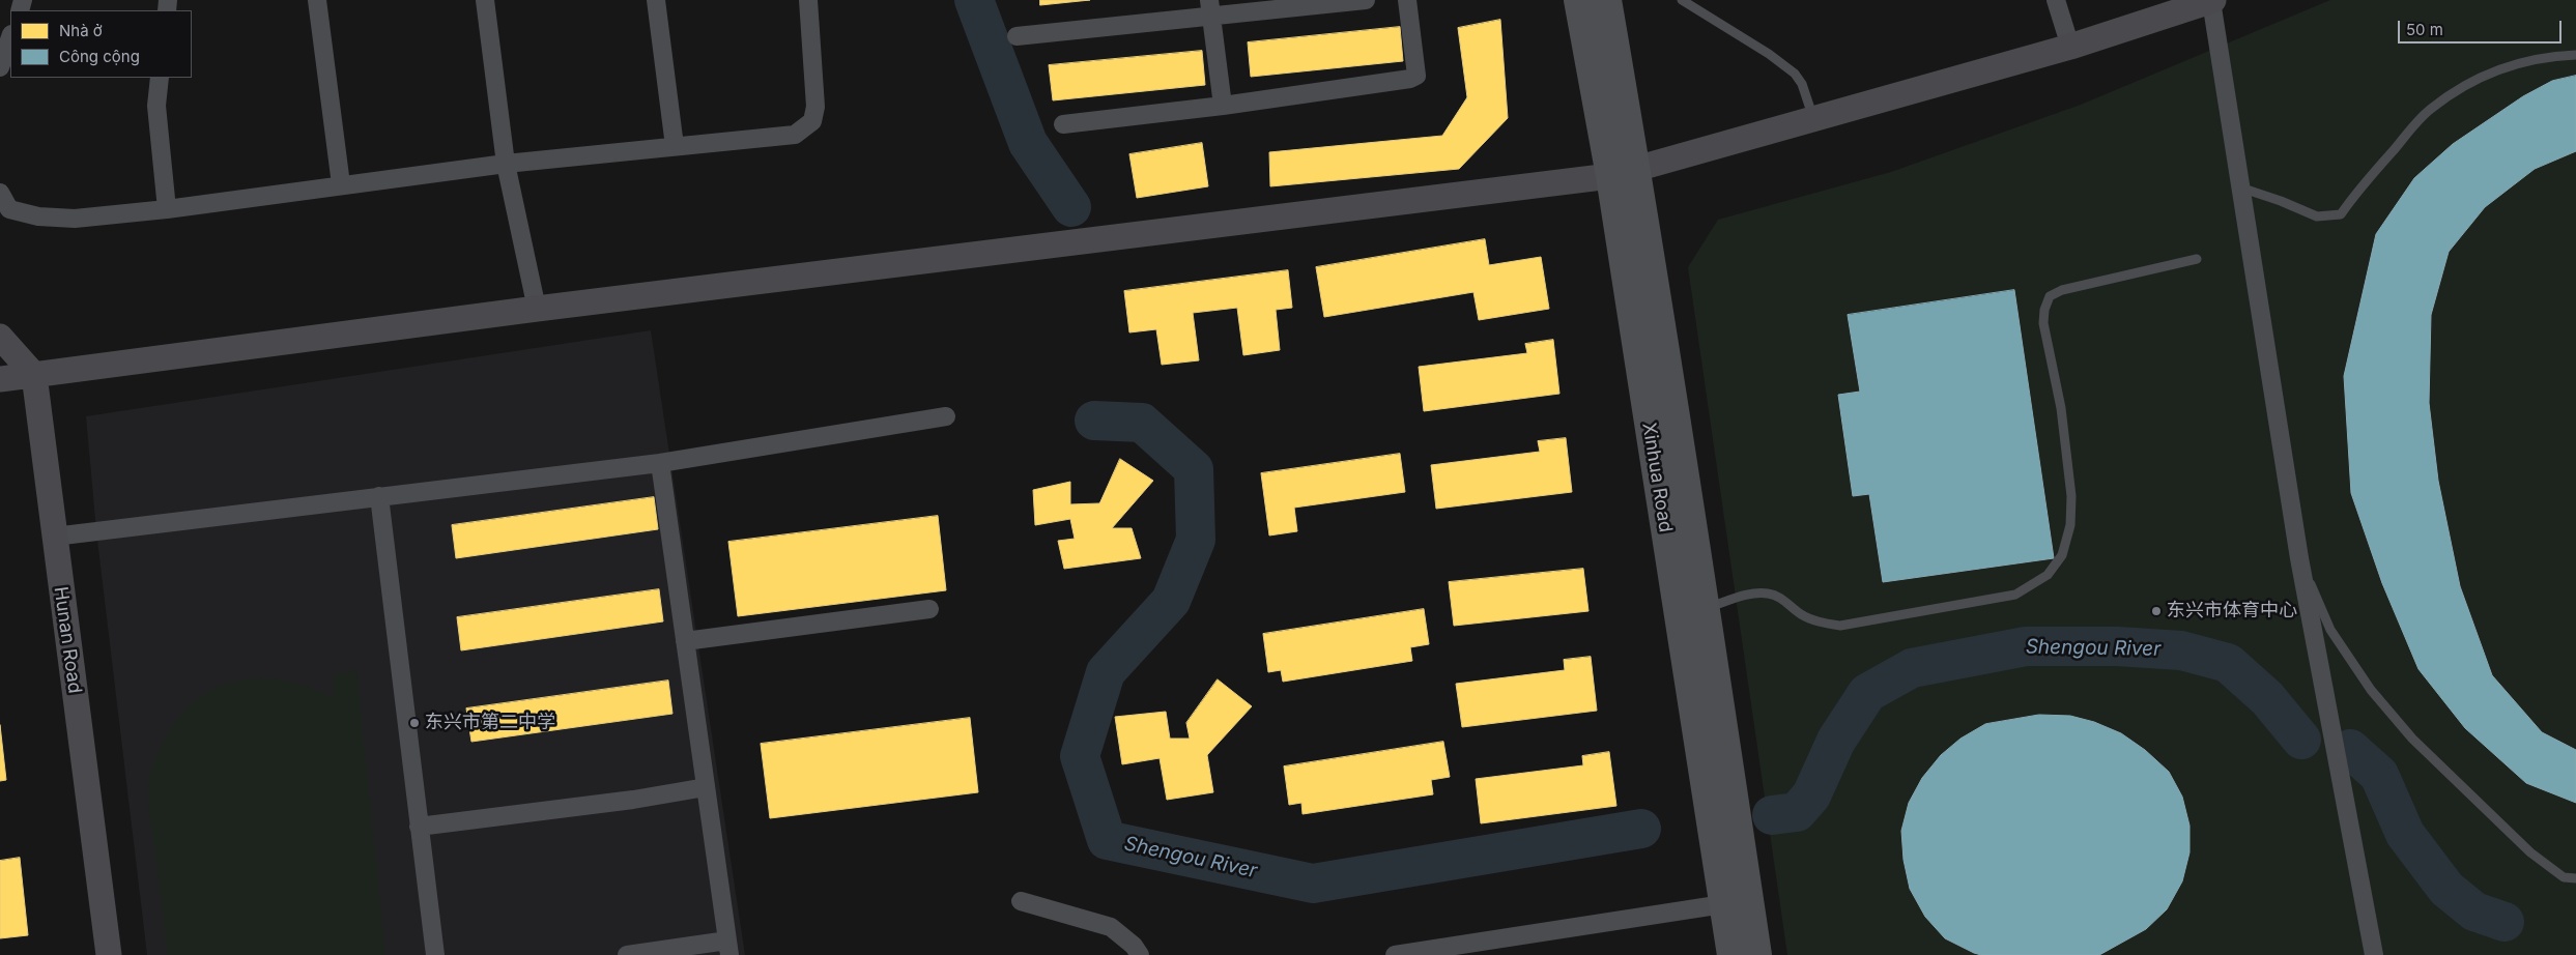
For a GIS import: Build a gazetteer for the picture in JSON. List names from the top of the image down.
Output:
{
  "streets": {
    "main road": ["Xinhua Road", "Hunan Road"]
  },
  "water": ["Shengou River"],
  "places": ["东兴市体育中心", "东兴市第二中学"],
  "legend": ["Nhà ở", "Công cộng"],
  "scale_bar": "50 m"
}
